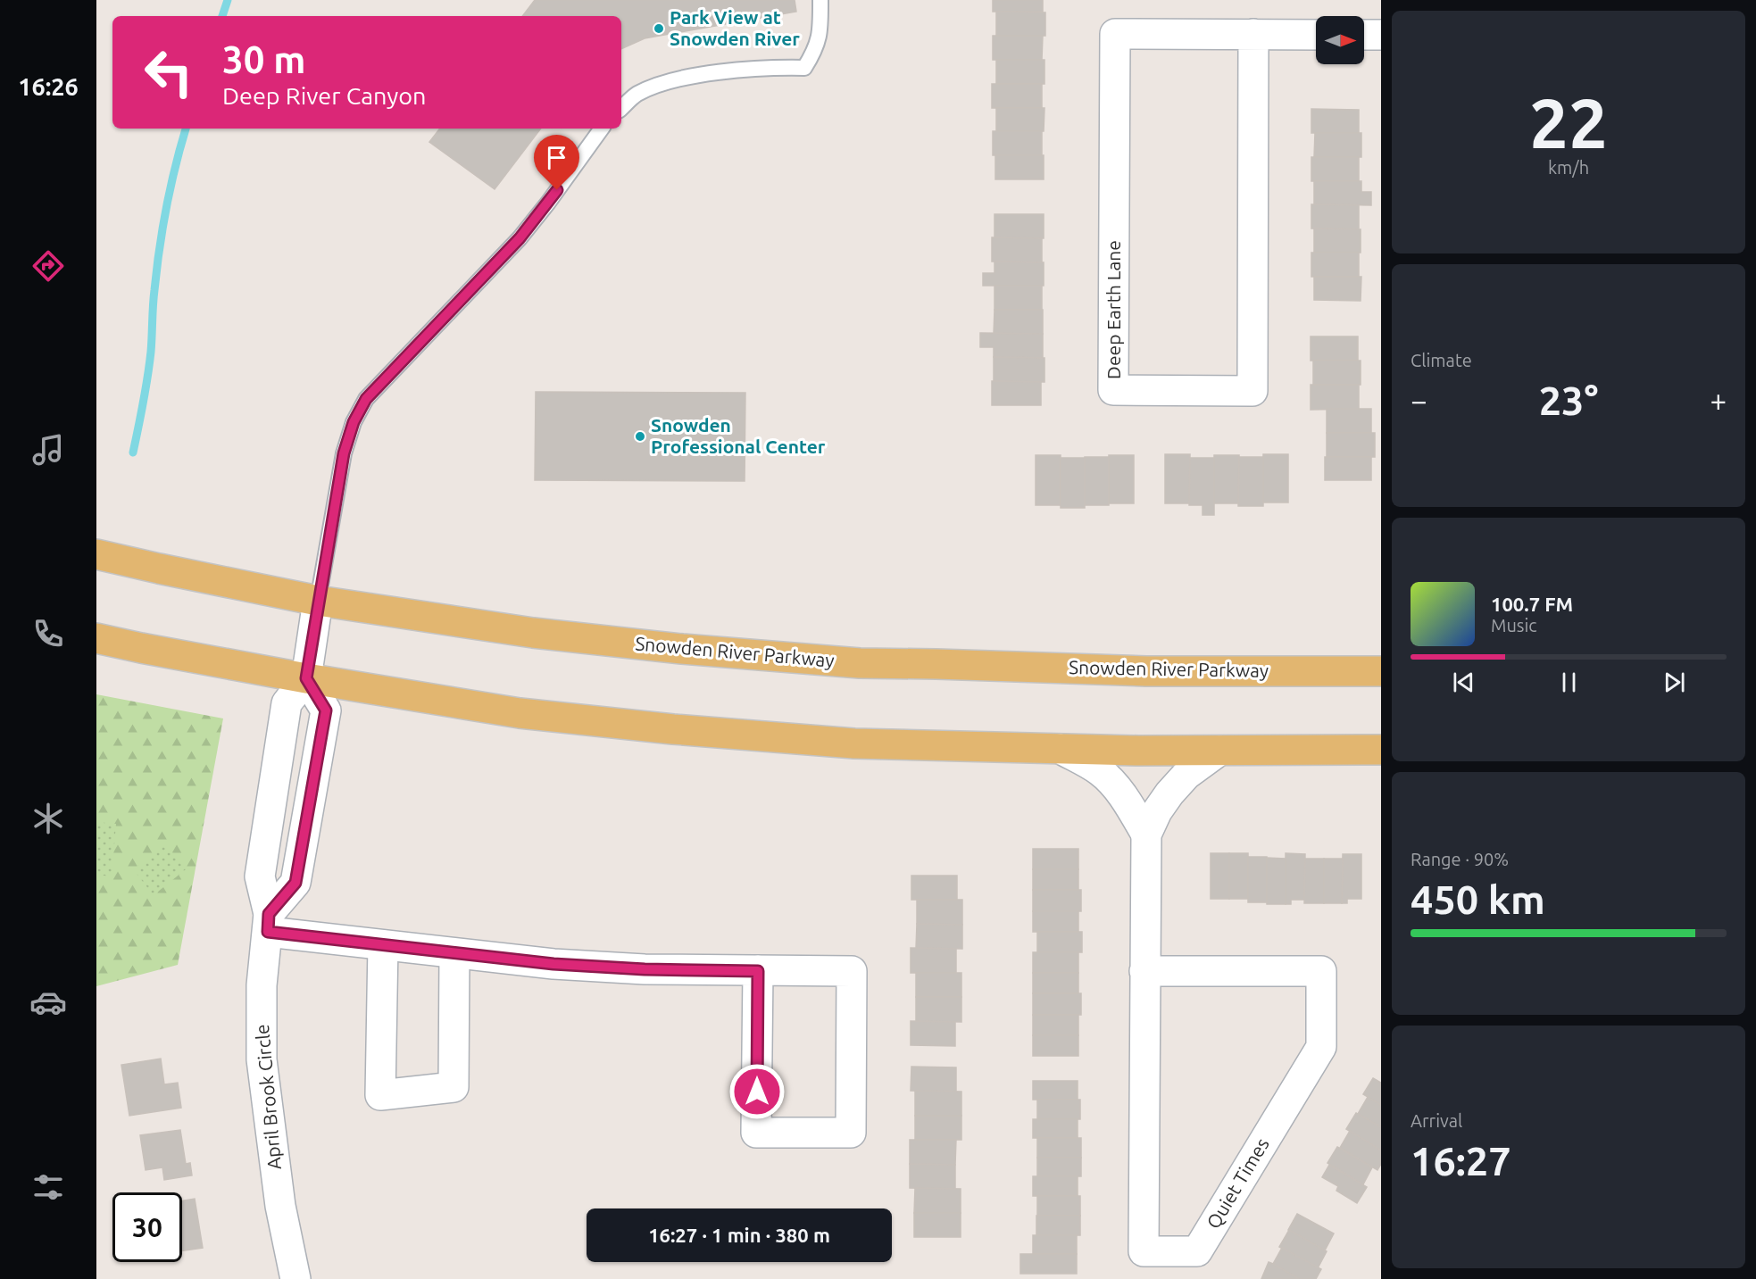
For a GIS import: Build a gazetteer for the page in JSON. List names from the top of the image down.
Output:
{
  "streets": {
    "main road": ["Snowden River Parkway"],
    "street": ["Deep Earth Lane", "April Brook Circle", "Quiet Times"]
  },
  "crossings": [
    ["Snowden River Parkway", "April Brook Circle"]
  ],
  "places": ["Park View at Snowden River", "Snowden Professional Center"],
  "north": "right",
  "page": {
    "tabs": "16:26",
    "tile": [
      ["22", "km/h"],
      "Climate",
      ["Range · 90%", "450 km"],
      ["Arrival", "16:27"]
    ],
    "turn": ["30 m", "Deep River Canyon"],
    "heat": ["−", "23°", "+"],
    "song": ["100.7 FM", "Music"],
    "limit": "30",
    "trip": "16:27 · 1 min · 380 m"
  }
}
